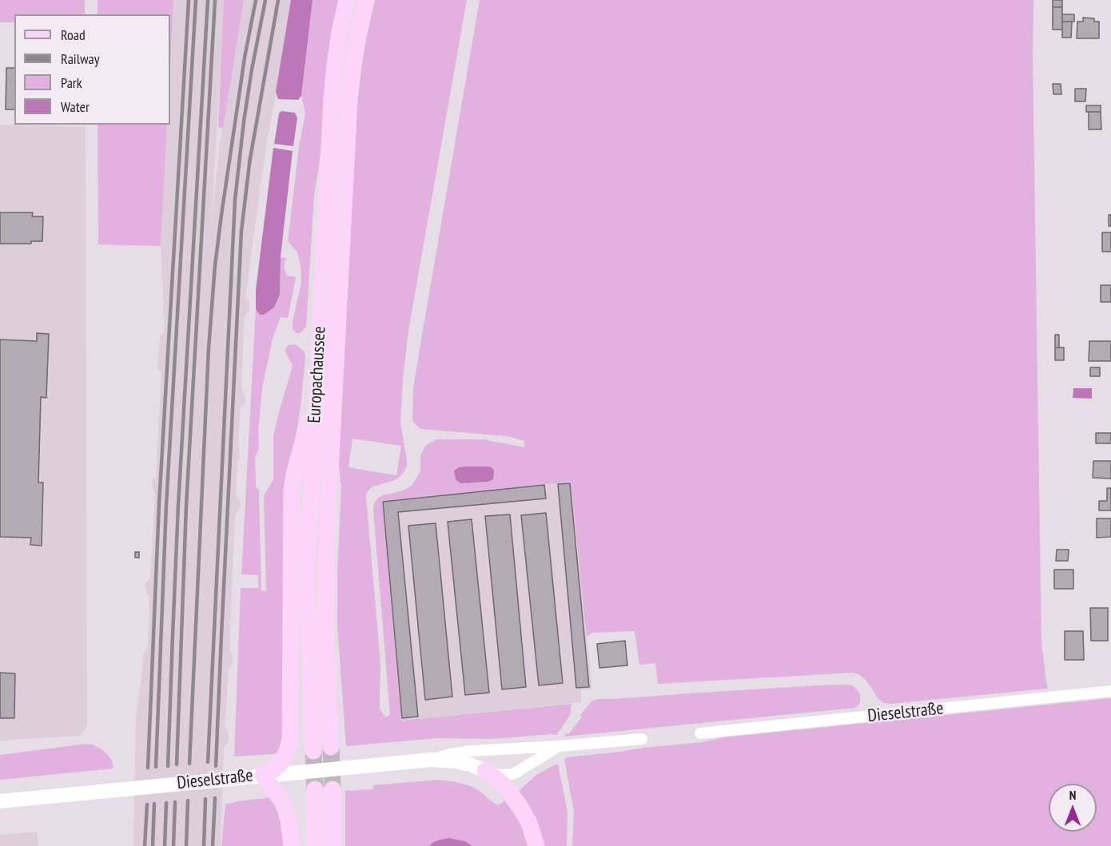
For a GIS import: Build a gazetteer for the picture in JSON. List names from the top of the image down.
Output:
{
  "streets": {
    "main road": ["Europachaussee"],
    "street": ["Dieselstraße"]
  },
  "legend": [
    "Road",
    "Railway",
    "Park",
    "Water"
  ],
  "north": "top"
}
